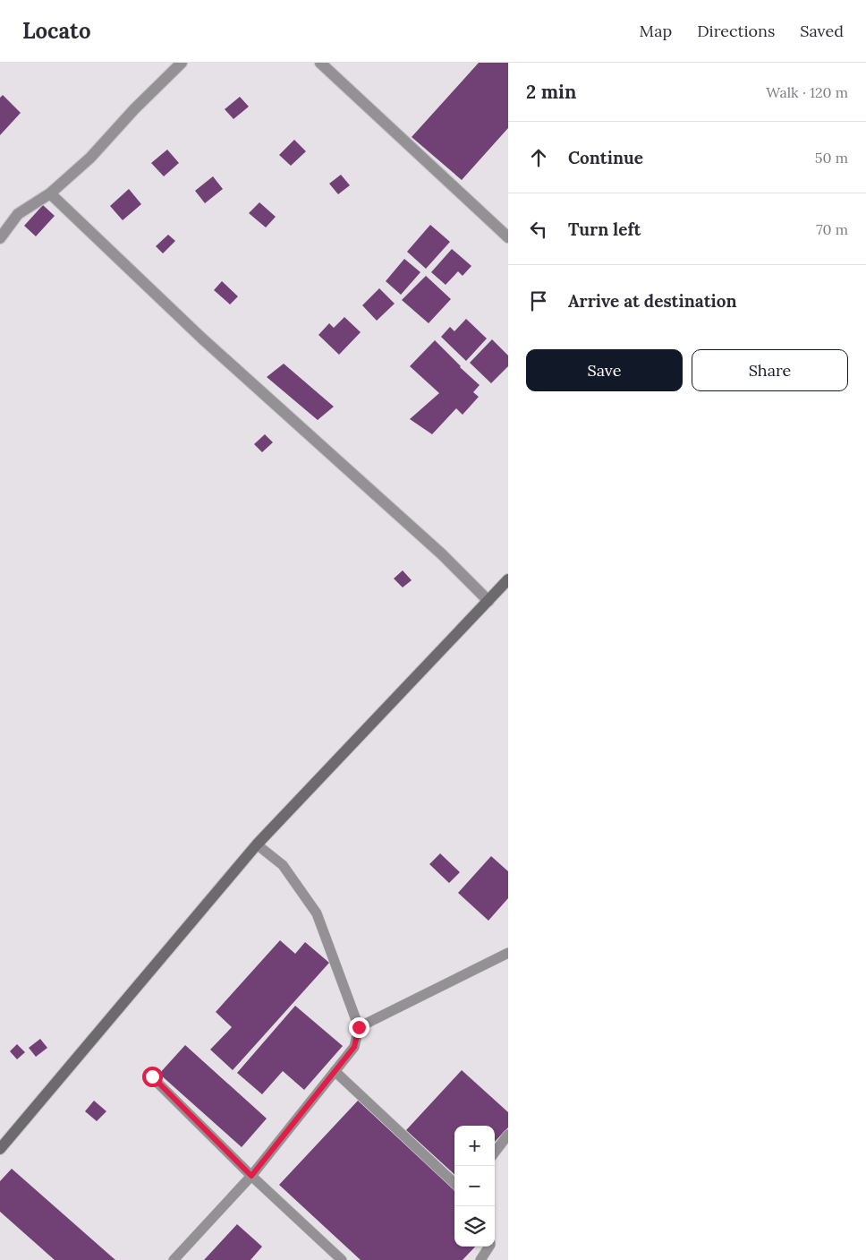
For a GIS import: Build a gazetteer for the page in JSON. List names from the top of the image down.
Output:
{
  "page": {
    "header": "Locato",
    "nav": ["Map", "Directions", "Saved"],
    "heading": ["2 min", "Walk · 120 m"],
    "list": [
      ["Continue", "50 m"],
      ["Turn left", "70 m"],
      "Arrive at destination"
    ],
    "buttons": ["Save", "Share"],
    "map_buttons": ["+", "−"]
  }
}
